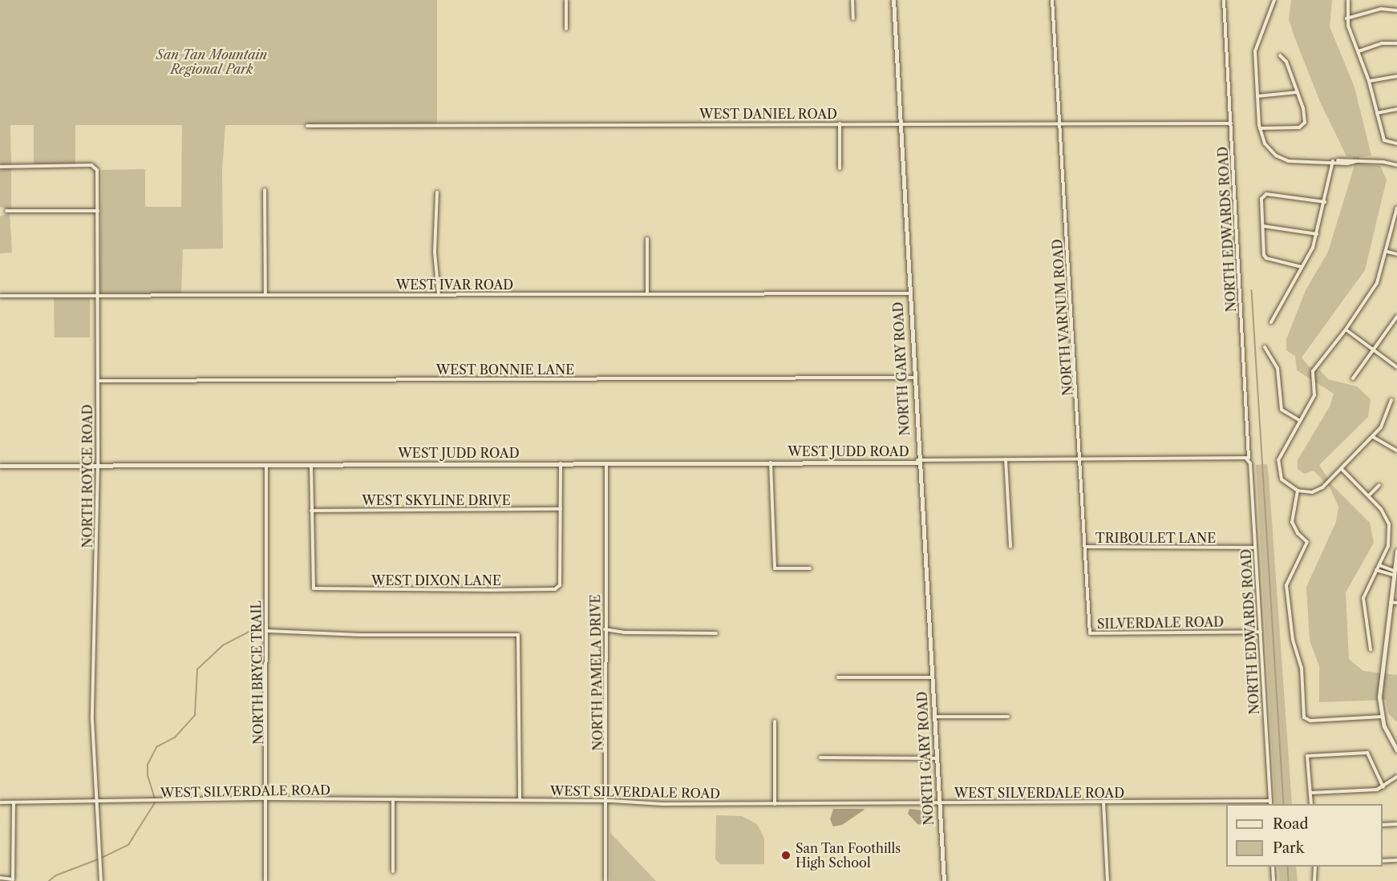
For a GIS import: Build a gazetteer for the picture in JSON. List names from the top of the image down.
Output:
{
  "streets": {
    "street": [
      "WEST DANIEL ROAD",
      "NORTH EDWARDS ROAD",
      "WEST IVAR ROAD",
      "NORTH VARNUM ROAD",
      "NORTH GARY ROAD",
      "WEST BONNIE LANE",
      "WEST JUDD ROAD",
      "NORTH ROYCE ROAD",
      "WEST SKYLINE DRIVE",
      "TRIBOULET LANE",
      "WEST DIXON LANE",
      "SILVERDALE ROAD",
      "NORTH BRYCE TRAIL",
      "NORTH PAMELA DRIVE",
      "WEST SILVERDALE ROAD"
    ]
  },
  "crossings": [
    ["WEST DANIEL ROAD", "NORTH EDWARDS ROAD"],
    ["WEST DANIEL ROAD", "NORTH VARNUM ROAD"],
    ["WEST DANIEL ROAD", "NORTH GARY ROAD"],
    ["NORTH EDWARDS ROAD", "WEST JUDD ROAD"],
    ["NORTH EDWARDS ROAD", "TRIBOULET LANE"],
    ["NORTH EDWARDS ROAD", "SILVERDALE ROAD"],
    ["NORTH EDWARDS ROAD", "WEST SILVERDALE ROAD"],
    ["WEST IVAR ROAD", "NORTH GARY ROAD"],
    ["WEST IVAR ROAD", "NORTH ROYCE ROAD"],
    ["NORTH VARNUM ROAD", "WEST JUDD ROAD"],
    ["NORTH VARNUM ROAD", "TRIBOULET LANE"],
    ["NORTH VARNUM ROAD", "SILVERDALE ROAD"],
    ["NORTH GARY ROAD", "WEST BONNIE LANE"],
    ["NORTH GARY ROAD", "WEST JUDD ROAD"],
    ["NORTH GARY ROAD", "WEST SILVERDALE ROAD"],
    ["WEST BONNIE LANE", "NORTH ROYCE ROAD"],
    ["WEST JUDD ROAD", "NORTH ROYCE ROAD"],
    ["WEST JUDD ROAD", "NORTH BRYCE TRAIL"],
    ["WEST JUDD ROAD", "NORTH PAMELA DRIVE"],
    ["NORTH ROYCE ROAD", "WEST SILVERDALE ROAD"],
    ["WEST SKYLINE DRIVE", "WEST DIXON LANE"],
    ["NORTH BRYCE TRAIL", "WEST SILVERDALE ROAD"],
    ["NORTH PAMELA DRIVE", "WEST SILVERDALE ROAD"]
  ],
  "parks": ["San Tan Mountain Regional Park"],
  "places": ["San Tan Foothills High School"],
  "legend": ["Road", "Park"]
}
